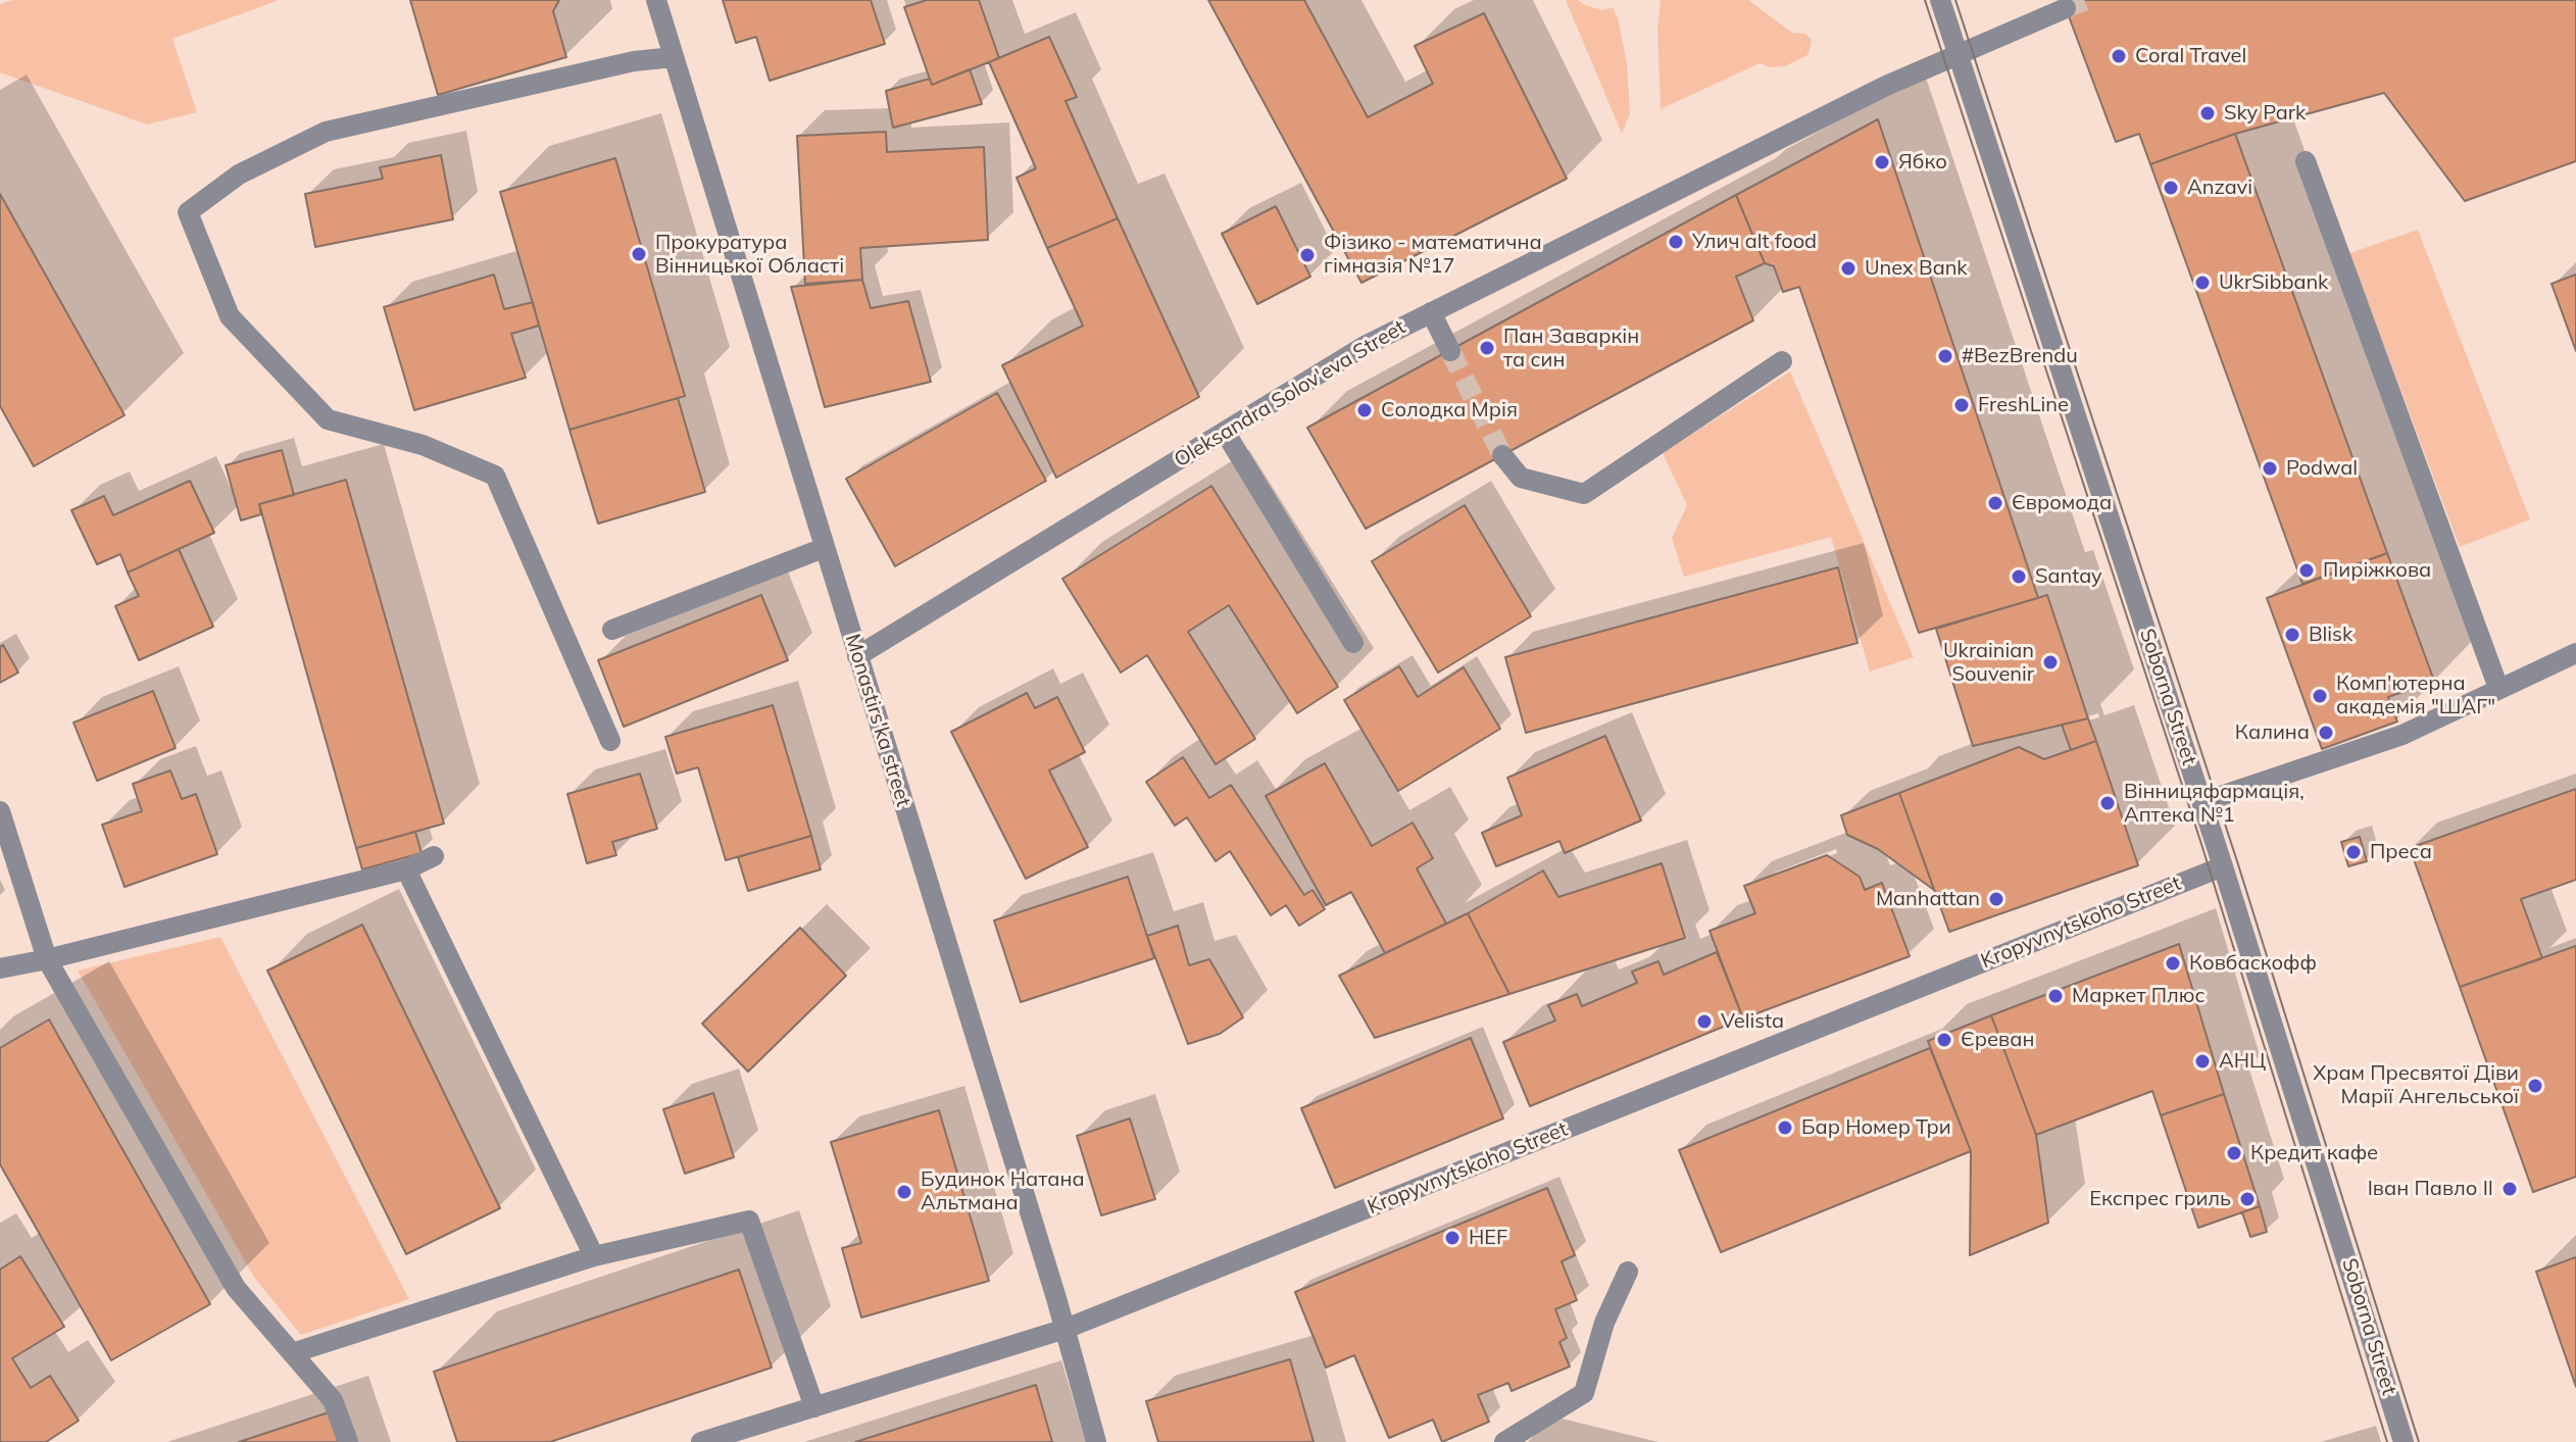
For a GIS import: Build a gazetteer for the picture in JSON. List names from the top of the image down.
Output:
{
  "streets": {
    "street": [
      "Oleksandra Solov'eva Street",
      "Soborna Street",
      "Monastirs'ka street",
      "Kropyvnytskoho Street"
    ]
  },
  "crossings": [
    ["Oleksandra Solov'eva Street", "Soborna Street"],
    ["Oleksandra Solov'eva Street", "Monastirs'ka street"],
    ["Soborna Street", "Kropyvnytskoho Street"],
    ["Monastirs'ka street", "Kropyvnytskoho Street"]
  ],
  "places": [
    "Coral Travel",
    "Sky Park",
    "Ябко",
    "Anzavi",
    "Улич alt food",
    "Прокуратура Вінницької Області",
    "Фізико - математична гімназія №17",
    "Unex Bank",
    "UkrSibbank",
    "Пан Заваркін та син",
    "#BezBrendu",
    "FreshLine",
    "Солодка Мрія",
    "Podwal",
    "Євромода",
    "Пиріжкова",
    "Santay",
    "Blisk",
    "Ukrainian Souvenir",
    "Комп'ютерна академія \"ШАГ\"",
    "Калина",
    "Вінницяфармація, Аптека №1",
    "Преса",
    "Manhattan",
    "Ковбаскофф",
    "Маркет Плюс",
    "Velista",
    "Єреван",
    "АНЦ",
    "Храм Пресвятої Діви Марії Ангельської",
    "Бар Номер Три",
    "Кредит кафе",
    "Іван Павло II",
    "Будинок Натана Альтмана",
    "Експрес гриль",
    "HEF"
  ]
}
